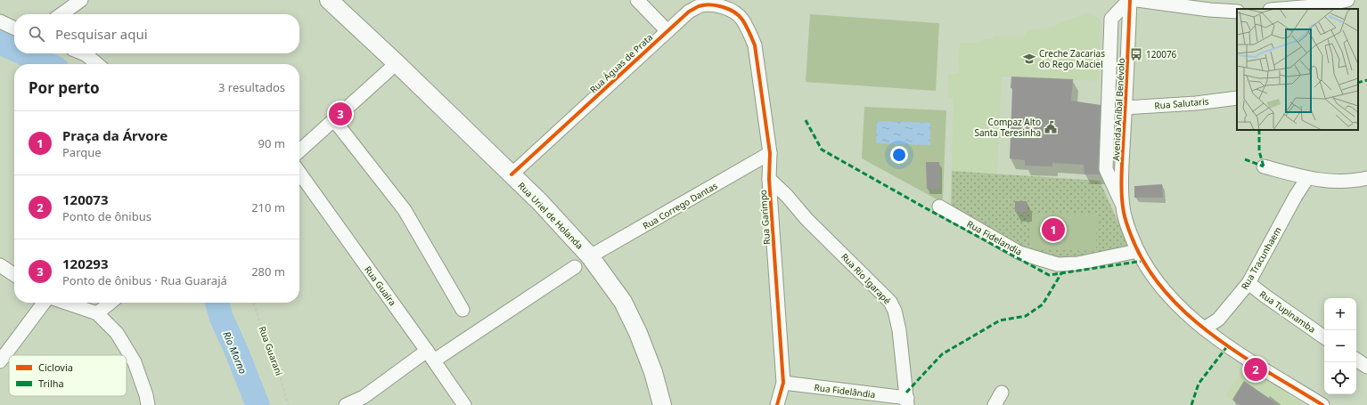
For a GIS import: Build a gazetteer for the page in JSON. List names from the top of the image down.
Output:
{
  "streets": {
    "main road": ["Rua Uriel de Holanda"],
    "street": [
      "Rua Águas de Prata",
      "Rua Salutaris",
      "Avenida Aníbal Benévolo",
      "Rua Corrego Dantas",
      "Rua Garimpo",
      "Rua Fidelandia",
      "Rua Tracunhaem",
      "Rua Rio Igarapé",
      "Rua Guaíra",
      "Rua Tupinamba",
      "Rua Fidelândia"
    ],
    "path": ["Rua Guarani"]
  },
  "crossings": [
    ["Rua Águas de Prata", "Rua Uriel de Holanda"],
    ["Rua Águas de Prata", "Rua Garimpo"],
    ["Rua Salutaris", "Avenida Aníbal Benévolo"],
    ["Avenida Aníbal Benévolo", "Rua Fidelandia"],
    ["Avenida Aníbal Benévolo", "Rua Tracunhaem"],
    ["Rua Corrego Dantas", "Rua Uriel de Holanda"],
    ["Rua Corrego Dantas", "Rua Garimpo"],
    ["Rua Garimpo", "Rua Rio Igarapé"],
    ["Rua Garimpo", "Rua Fidelândia"],
    ["Rua Tracunhaem", "Rua Tupinamba"],
    ["Rua Rio Igarapé", "Rua Fidelândia"]
  ],
  "water": ["Rio Morno"],
  "places": {
    "bus stop": ["120076"],
    "school or university": ["Creche Zacarias do Rego Maciel"],
    "public building": ["Compaz Alto Santa Teresinha"]
  },
  "legend": ["Ciclovia", "Trilha"],
  "page": {
    "search": "Pesquisar aqui",
    "heading": ["Por perto", "3 resultados"],
    "pins": ["3", "1", "2"],
    "list": [
      {
        "mark": "1",
        "name": "Praça da Árvore",
        "note": "Parque",
        "value": "90 m"
      },
      {
        "mark": "2",
        "name": "120073",
        "note": "Ponto de ônibus",
        "value": "210 m"
      },
      {
        "mark": "3",
        "name": "120293",
        "note": "Ponto de ônibus · Rua Guarajá",
        "value": "280 m"
      }
    ],
    "map_buttons": ["+", "−"]
  }
}
